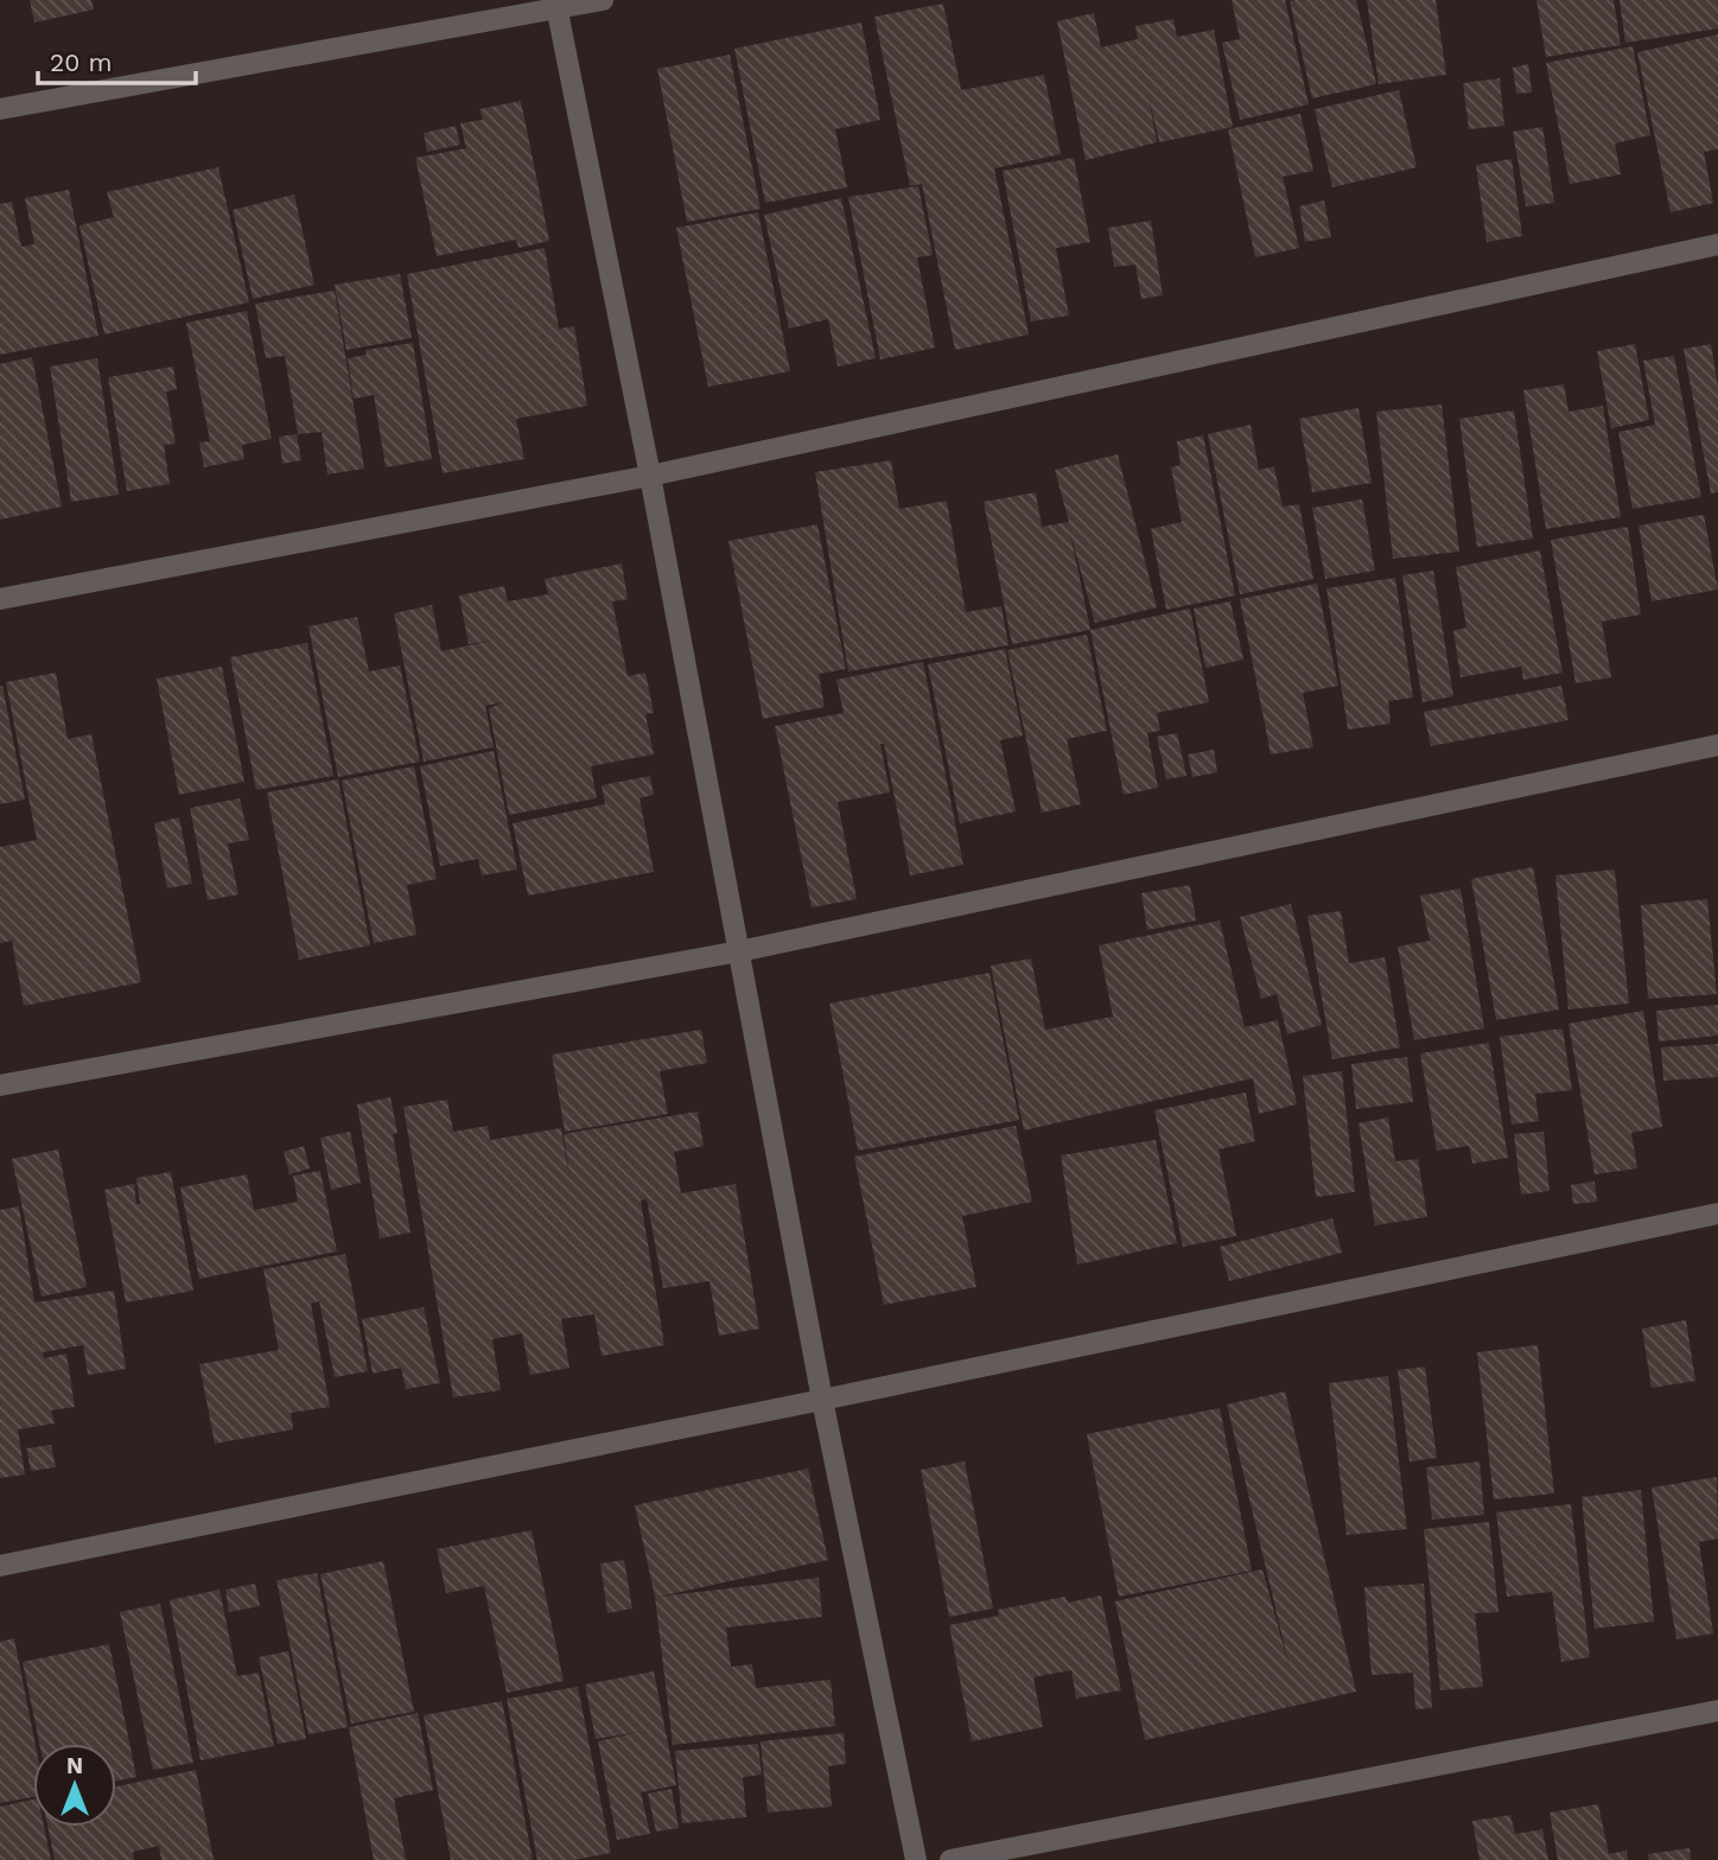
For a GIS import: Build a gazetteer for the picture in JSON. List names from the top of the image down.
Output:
{
  "scale_bar": "20 m",
  "north": "top"
}
